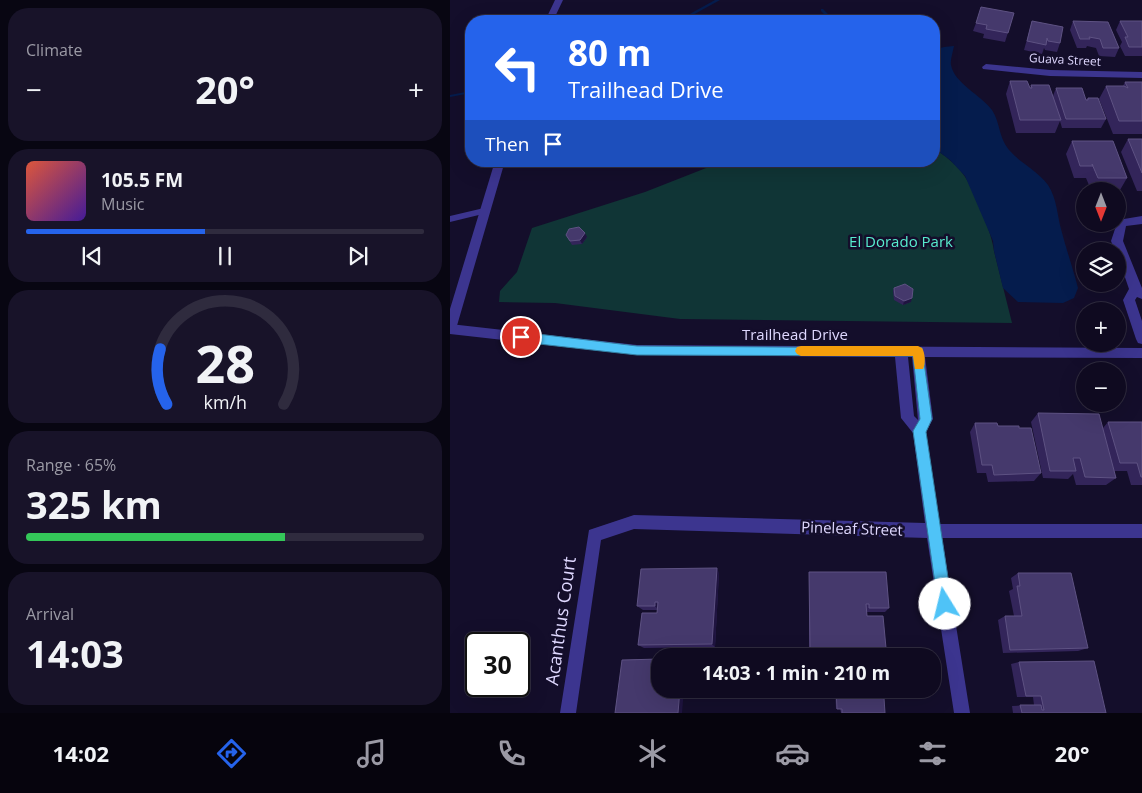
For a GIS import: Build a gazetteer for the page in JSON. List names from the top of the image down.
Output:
{
  "streets": {
    "street": [
      "Guava Street",
      "Trailhead Drive",
      "Pineleaf Street",
      "Acanthus Court"
    ]
  },
  "crossings": [
    ["Pineleaf Street", "Acanthus Court"]
  ],
  "parks": ["El Dorado Park"],
  "north": "bottom",
  "page": {
    "tile": [
      "Climate",
      ["Range · 65%", "325 km"],
      ["Arrival", "14:03"]
    ],
    "turn": ["80 m", "Trailhead Drive"],
    "heat": ["−", "20°", "+"],
    "then": "Then",
    "song": ["105.5 FM", "Music"],
    "map_buttons": ["+", "−"],
    "limit": "30",
    "trip": "14:03 · 1 min · 210 m",
    "tabs": ["14:02", "20°"],
    "gauge": ["28", "km/h"]
  }
}
